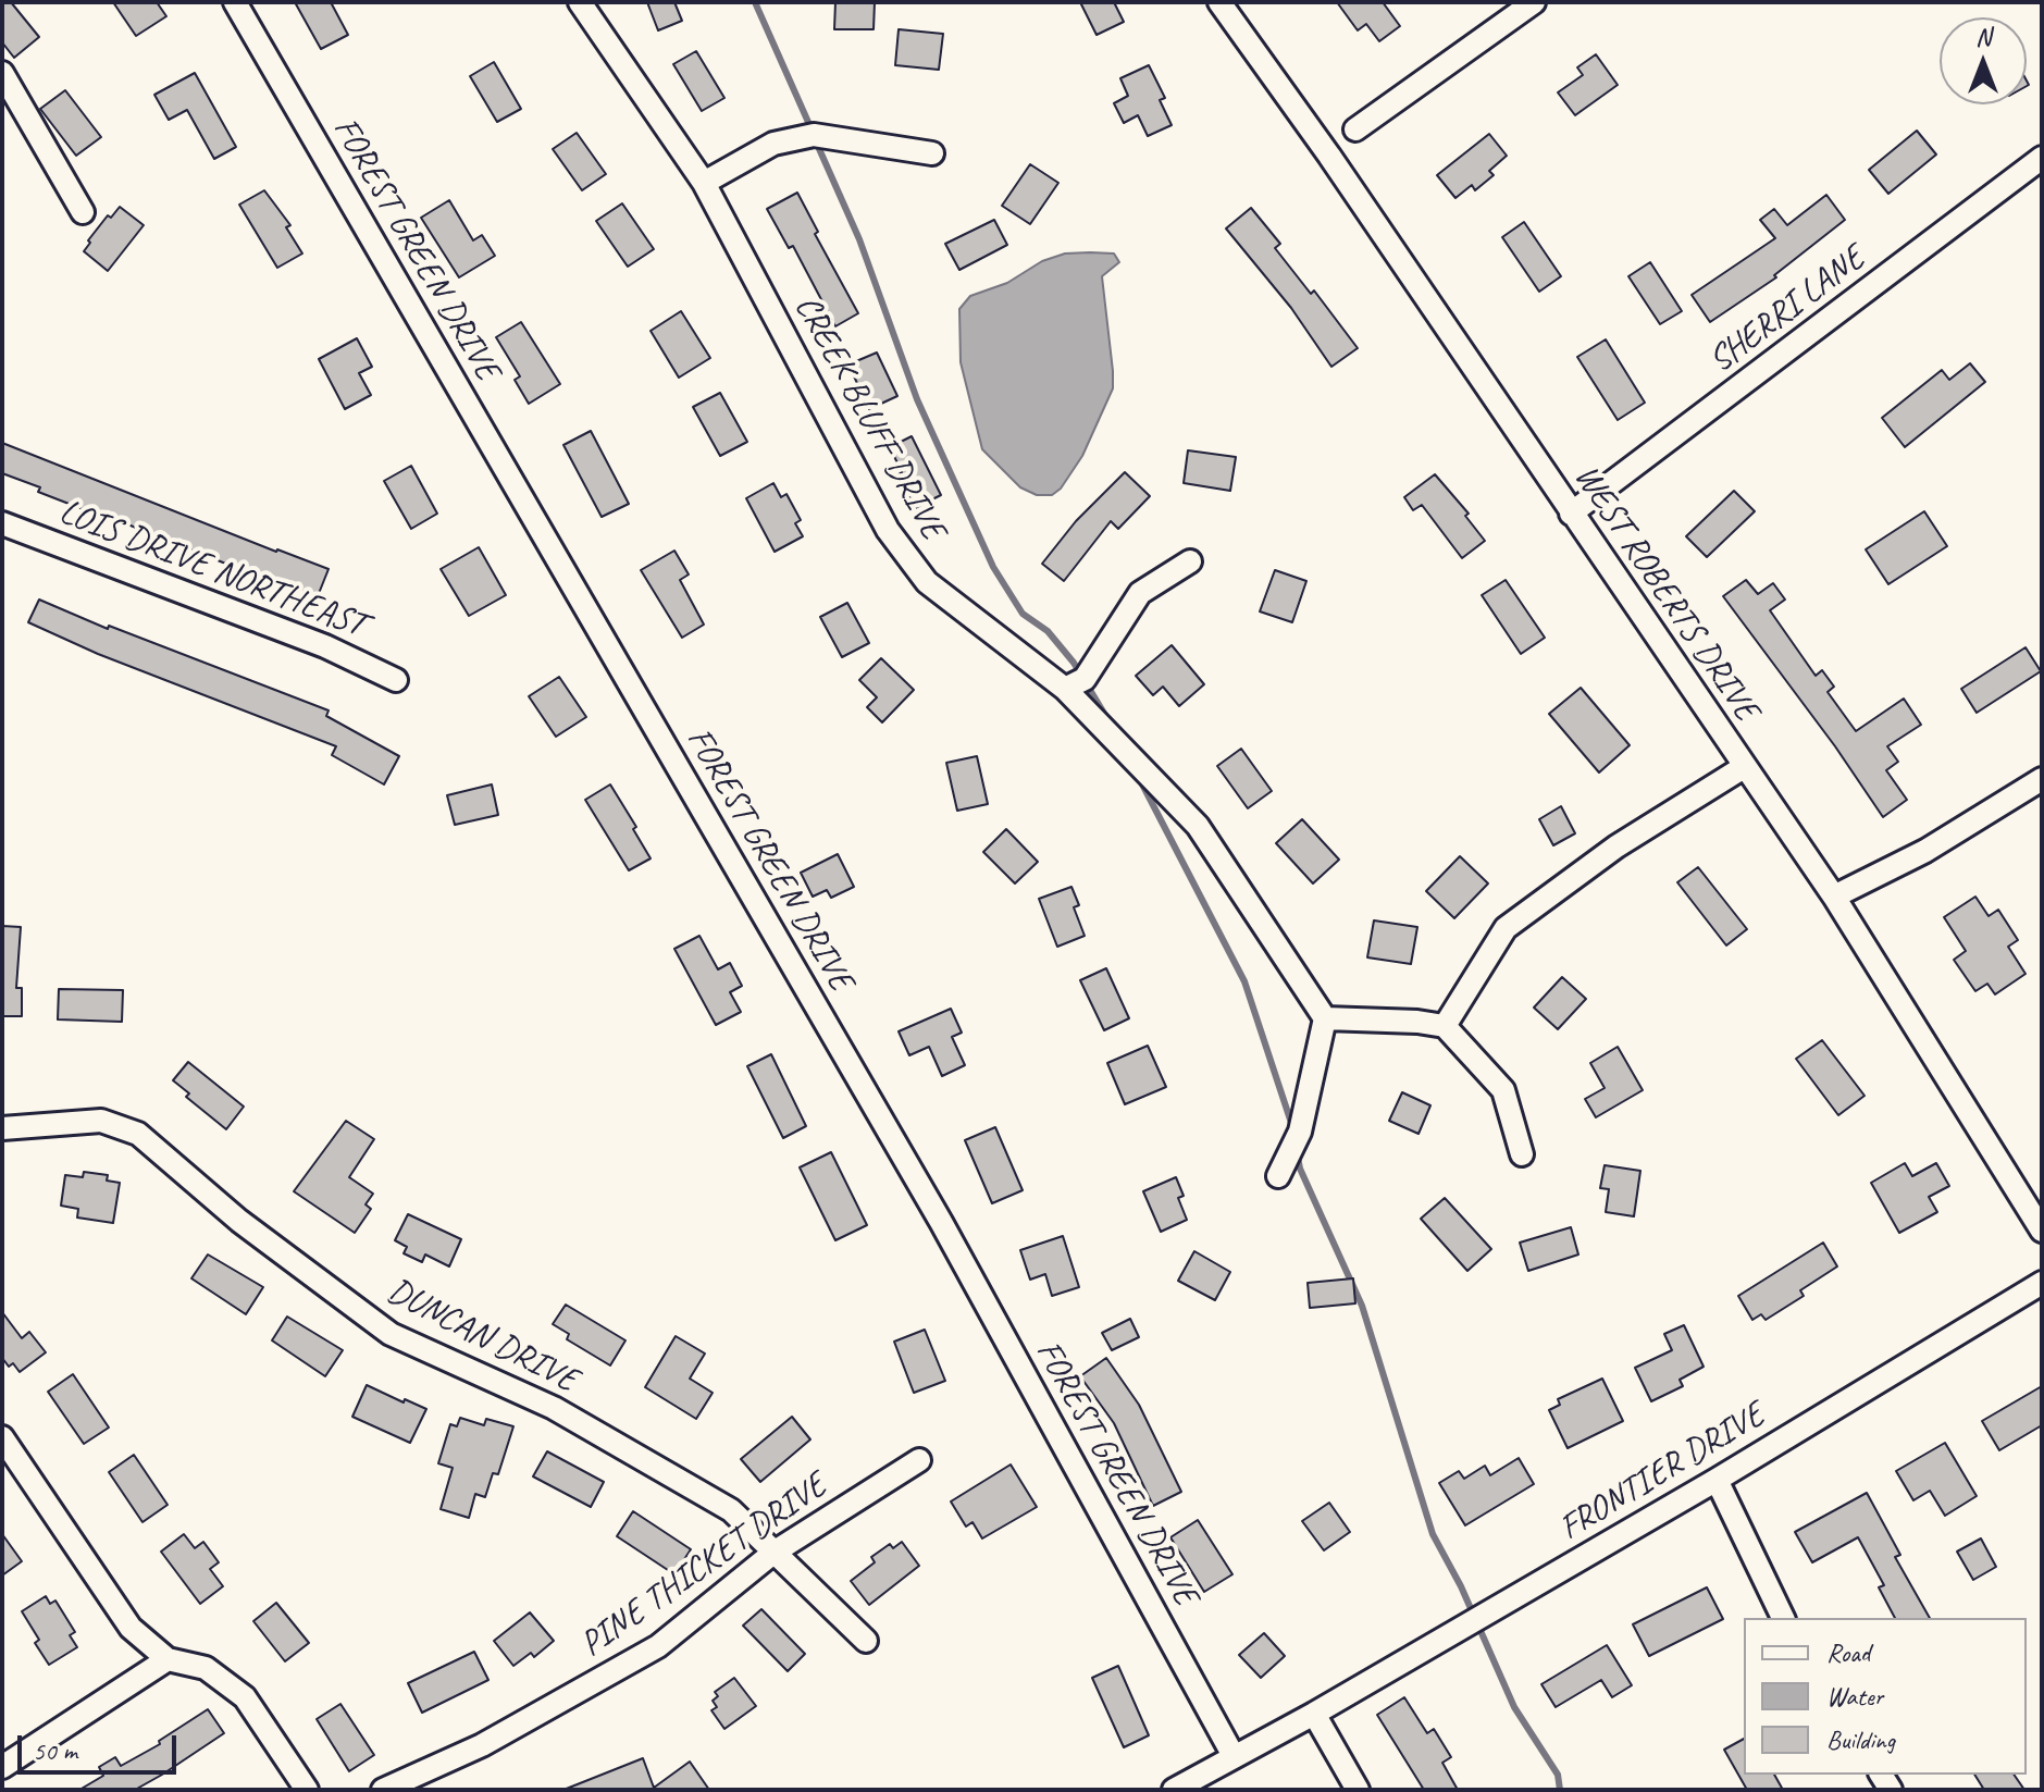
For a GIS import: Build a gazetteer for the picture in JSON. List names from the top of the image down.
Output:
{
  "streets": {
    "street": [
      "FOREST GREEN DRIVE",
      "SHERRI LANE",
      "CREEK BLUFF DRIVE",
      "LOIS DRIVE NORTHEAST",
      "WEST ROBERTS DRIVE",
      "DUNCAN DRIVE",
      "FRONTIER DRIVE",
      "PINE THICKET DRIVE"
    ]
  },
  "crossings": [
    ["FOREST GREEN DRIVE", "FRONTIER DRIVE"],
    ["SHERRI LANE", "WEST ROBERTS DRIVE"],
    ["DUNCAN DRIVE", "PINE THICKET DRIVE"]
  ],
  "legend": ["Road", "Water", "Building"],
  "scale_bar": "50 m",
  "north": "top"
}
